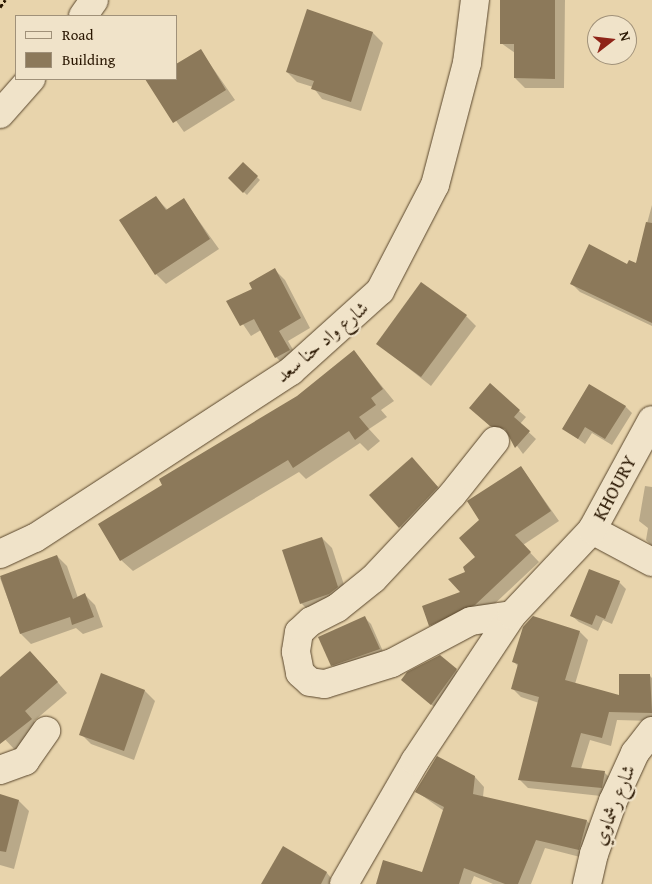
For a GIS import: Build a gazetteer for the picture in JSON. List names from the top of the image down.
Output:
{
  "streets": {
    "street": ["شارع واد حنا سعد", "KHOURY", "شارع رشماوي"]
  },
  "legend": ["Road", "Building"],
  "north": "right"
}
